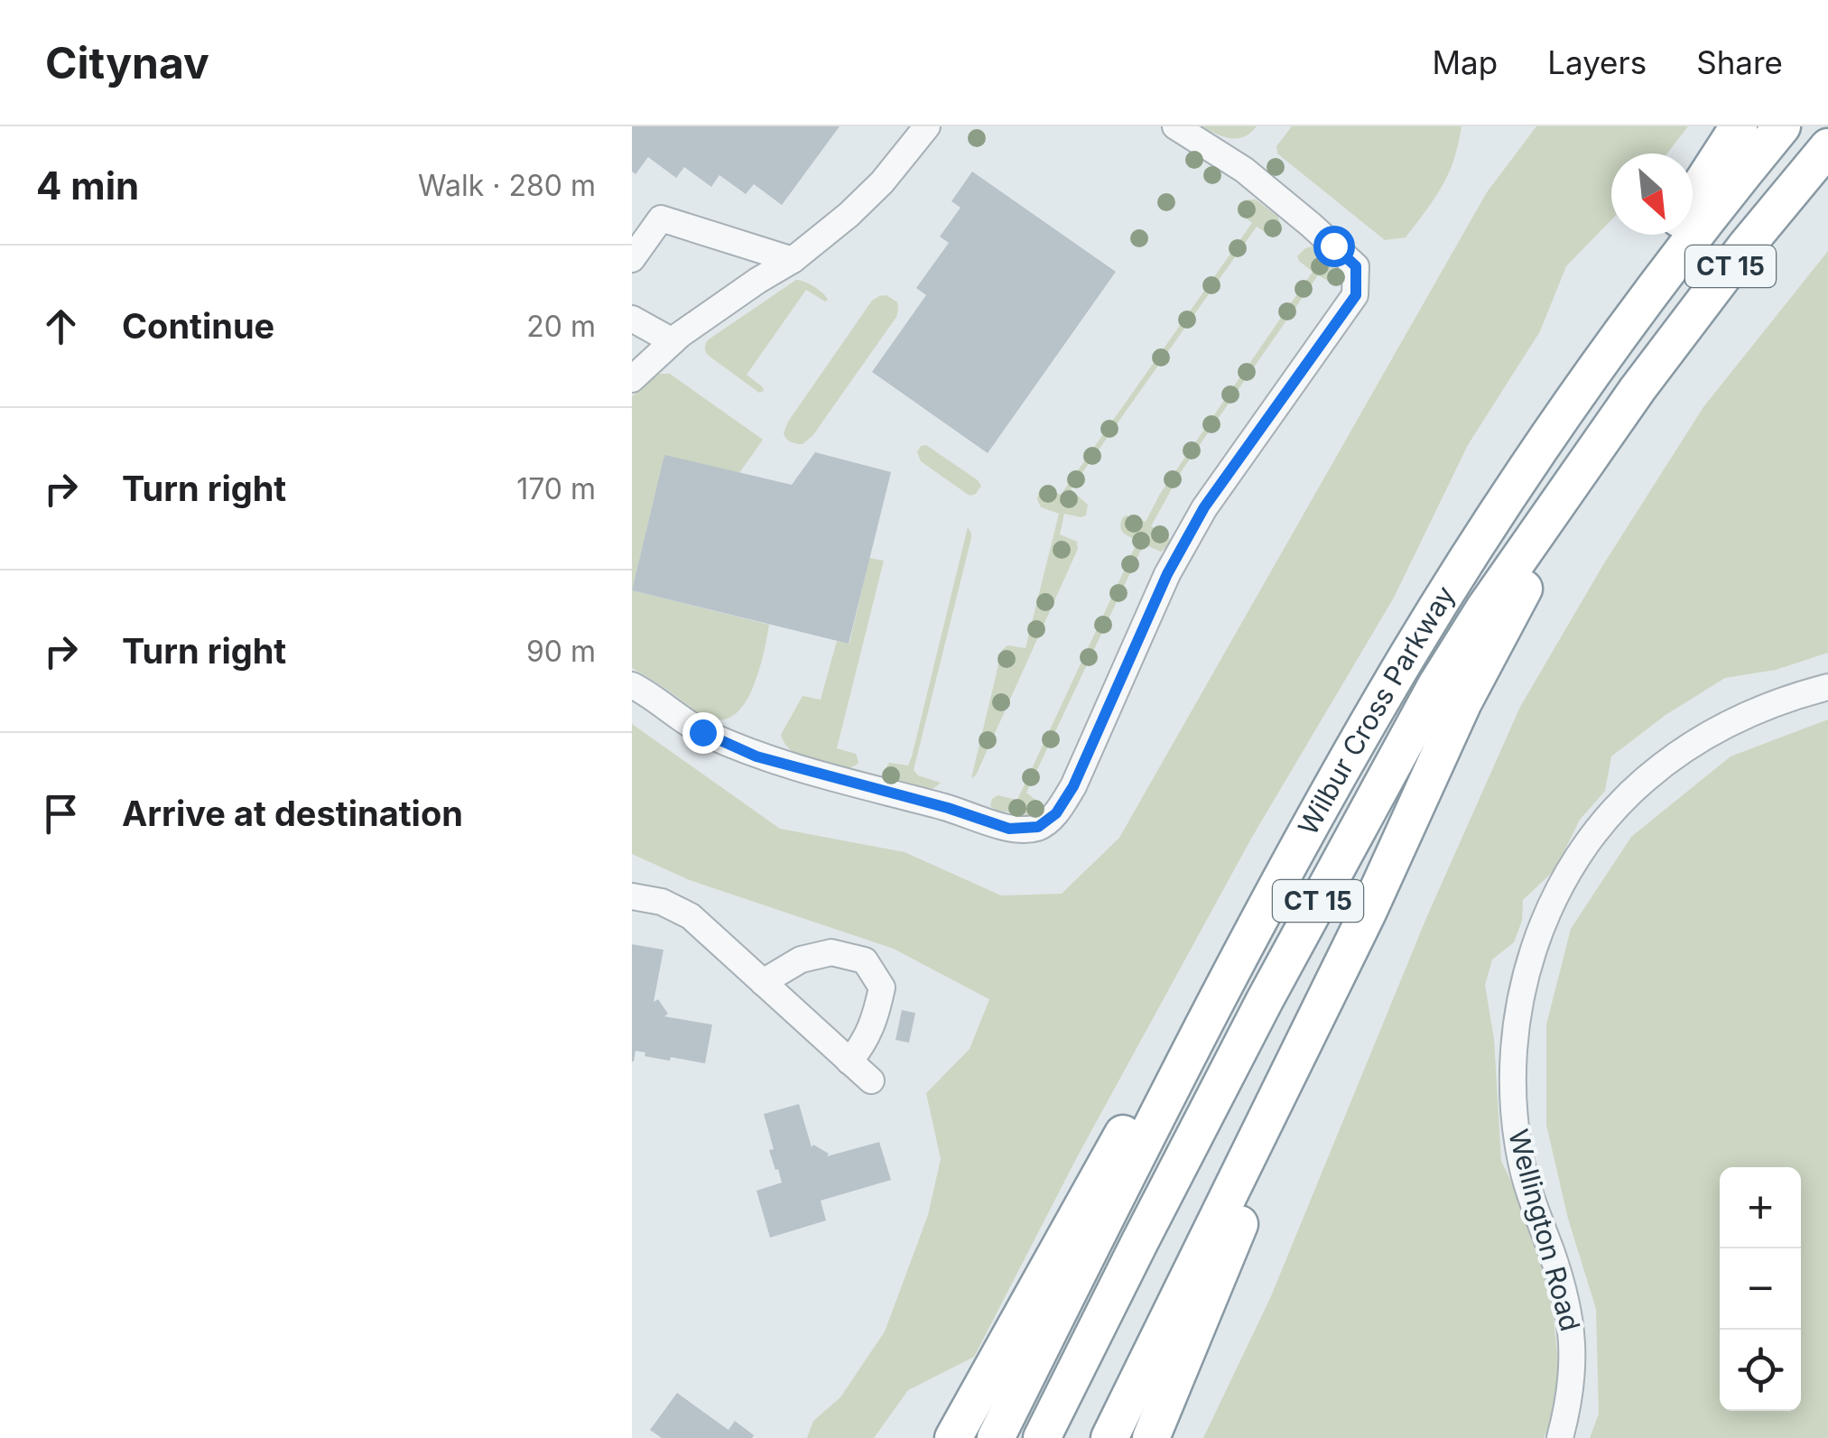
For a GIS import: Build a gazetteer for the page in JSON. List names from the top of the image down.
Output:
{
  "streets": {
    "highway": ["CT 15", "Wilbur Cross Parkway"],
    "street": ["Wellington Road"]
  },
  "north": "bottom right",
  "page": {
    "header": "Citynav",
    "nav": ["Map", "Layers", "Share"],
    "heading": ["4 min", "Walk · 280 m"],
    "list": [
      ["Continue", "20 m"],
      ["Turn right", "170 m"],
      ["Turn right", "90 m"],
      "Arrive at destination"
    ],
    "map_buttons": ["+", "−"]
  }
}
